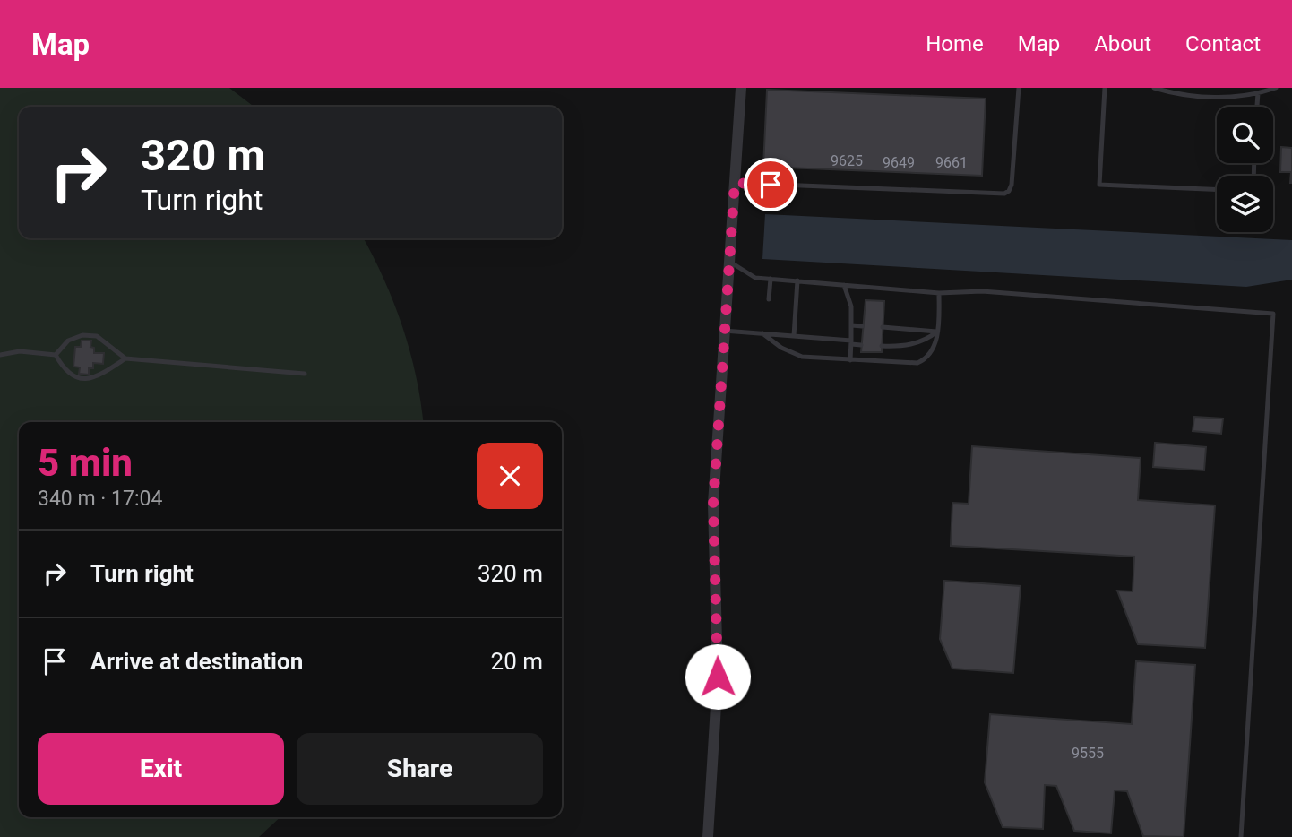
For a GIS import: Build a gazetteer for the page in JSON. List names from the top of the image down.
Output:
{
  "house_numbers": [
    "9625",
    "9649",
    "9661",
    "9555"
  ],
  "page": {
    "header": "Map",
    "nav": [
      "Home",
      "Map",
      "About",
      "Contact"
    ],
    "turn": ["320 m", "Turn right"],
    "heading": ["5 min", "340 m · 17:04"],
    "list": [
      {
        "name": "Turn right",
        "value": "320 m"
      },
      {
        "name": "Arrive at destination",
        "value": "20 m"
      }
    ],
    "buttons": ["Exit", "Share"]
  }
}
